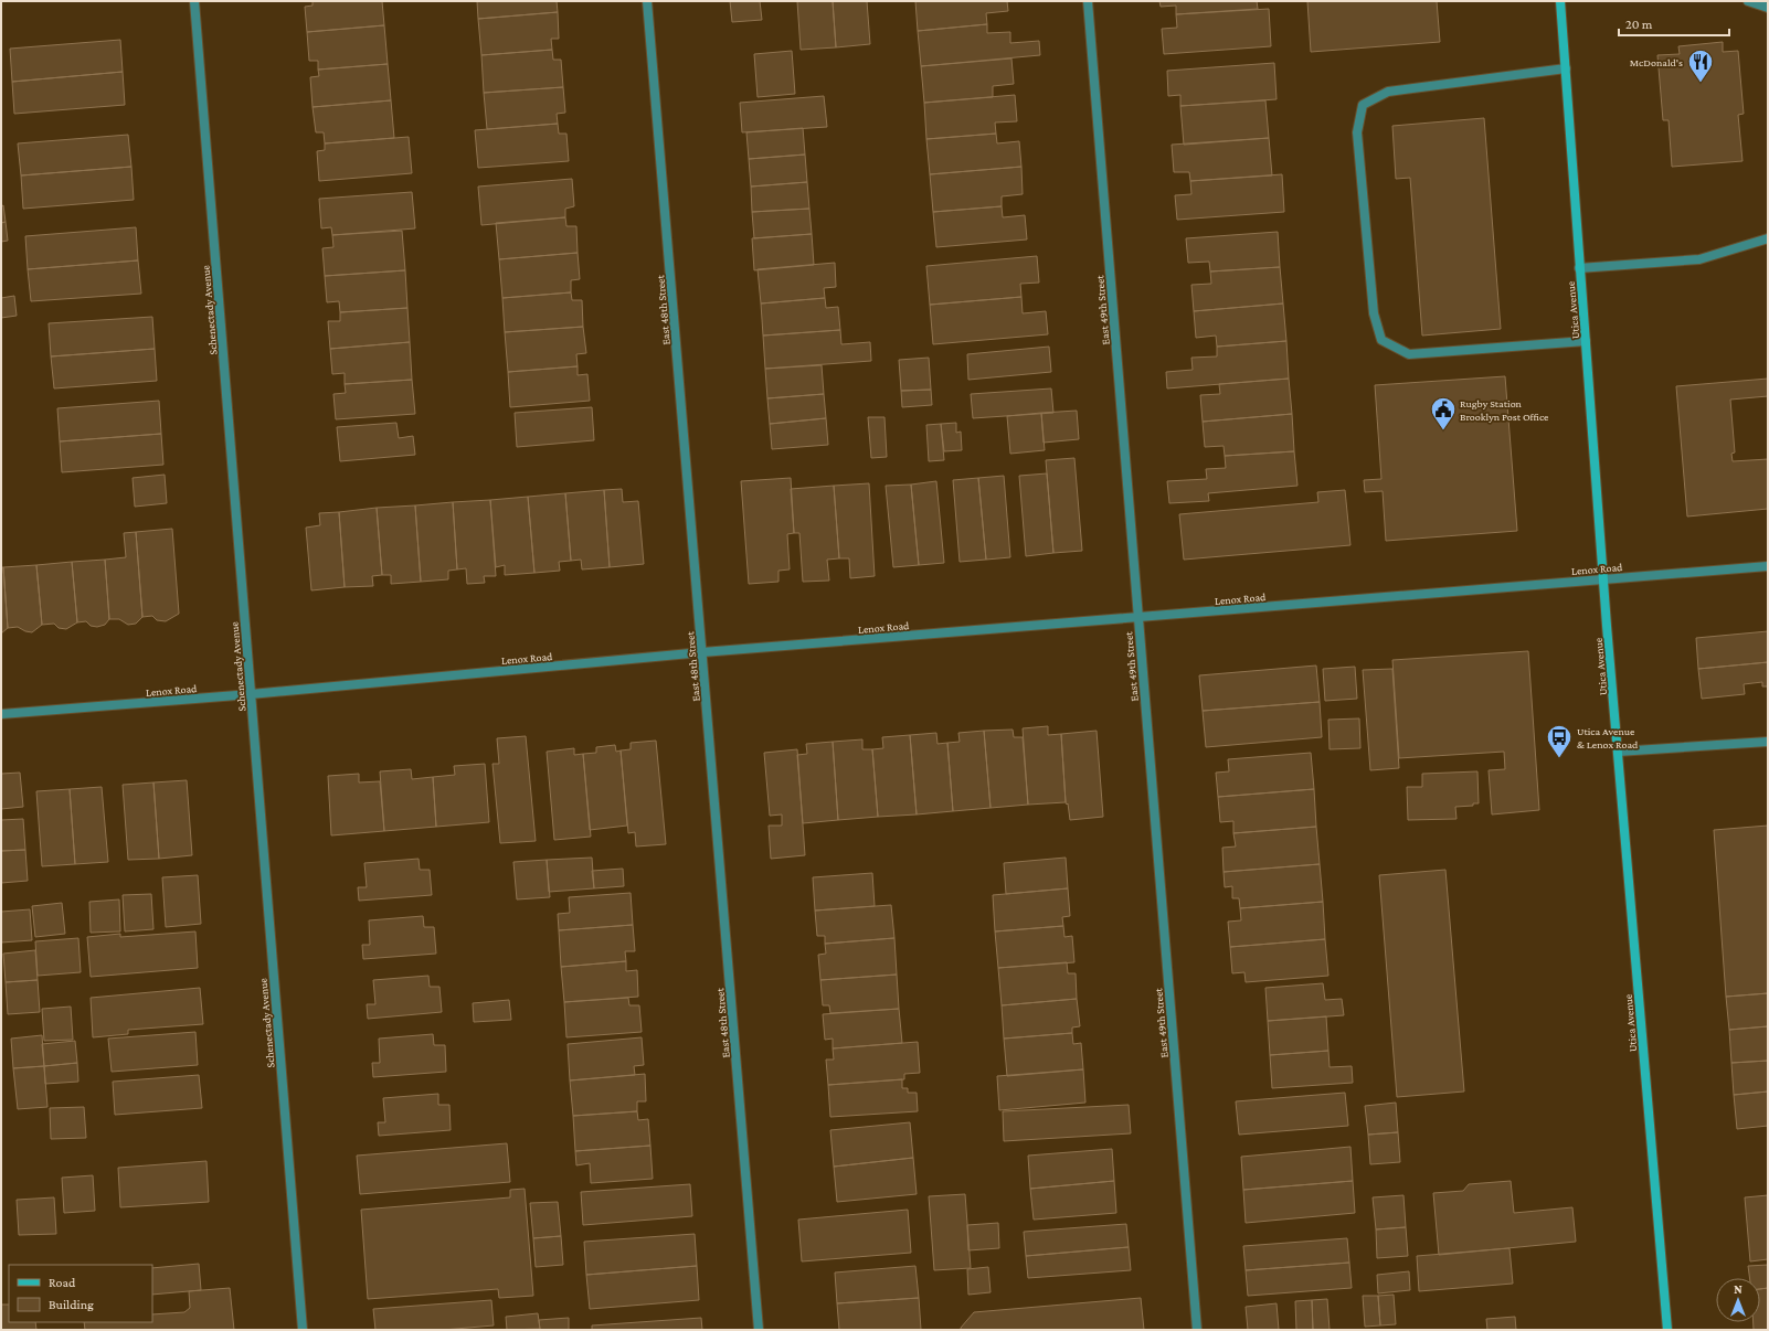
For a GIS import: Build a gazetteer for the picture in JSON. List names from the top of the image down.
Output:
{
  "streets": {
    "main road": ["Utica Avenue"],
    "street": [
      "Schenectady Avenue",
      "East 48th Street",
      "East 49th Street",
      "Lenox Road"
    ]
  },
  "crossings": [
    ["Schenectady Avenue", "Lenox Road"],
    ["East 48th Street", "Lenox Road"],
    ["East 49th Street", "Lenox Road"],
    ["Utica Avenue", "Lenox Road"]
  ],
  "places": {
    "restaurant": ["McDonald's"],
    "public building": ["Rugby Station Brooklyn Post Office"],
    "bus stop": ["Utica Avenue & Lenox Road"]
  },
  "legend": ["Road", "Building"],
  "scale_bar": "20 m",
  "north": "top"
}
